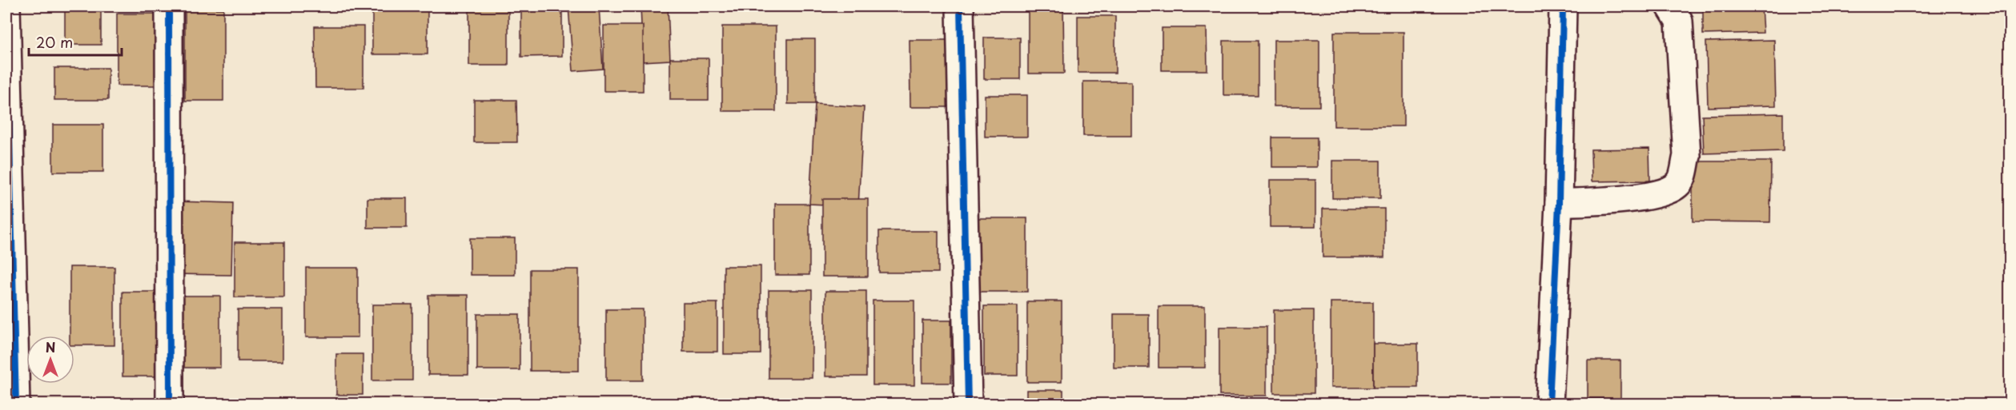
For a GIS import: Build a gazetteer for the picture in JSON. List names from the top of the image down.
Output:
{
  "scale_bar": "20 m",
  "north": "top"
}
